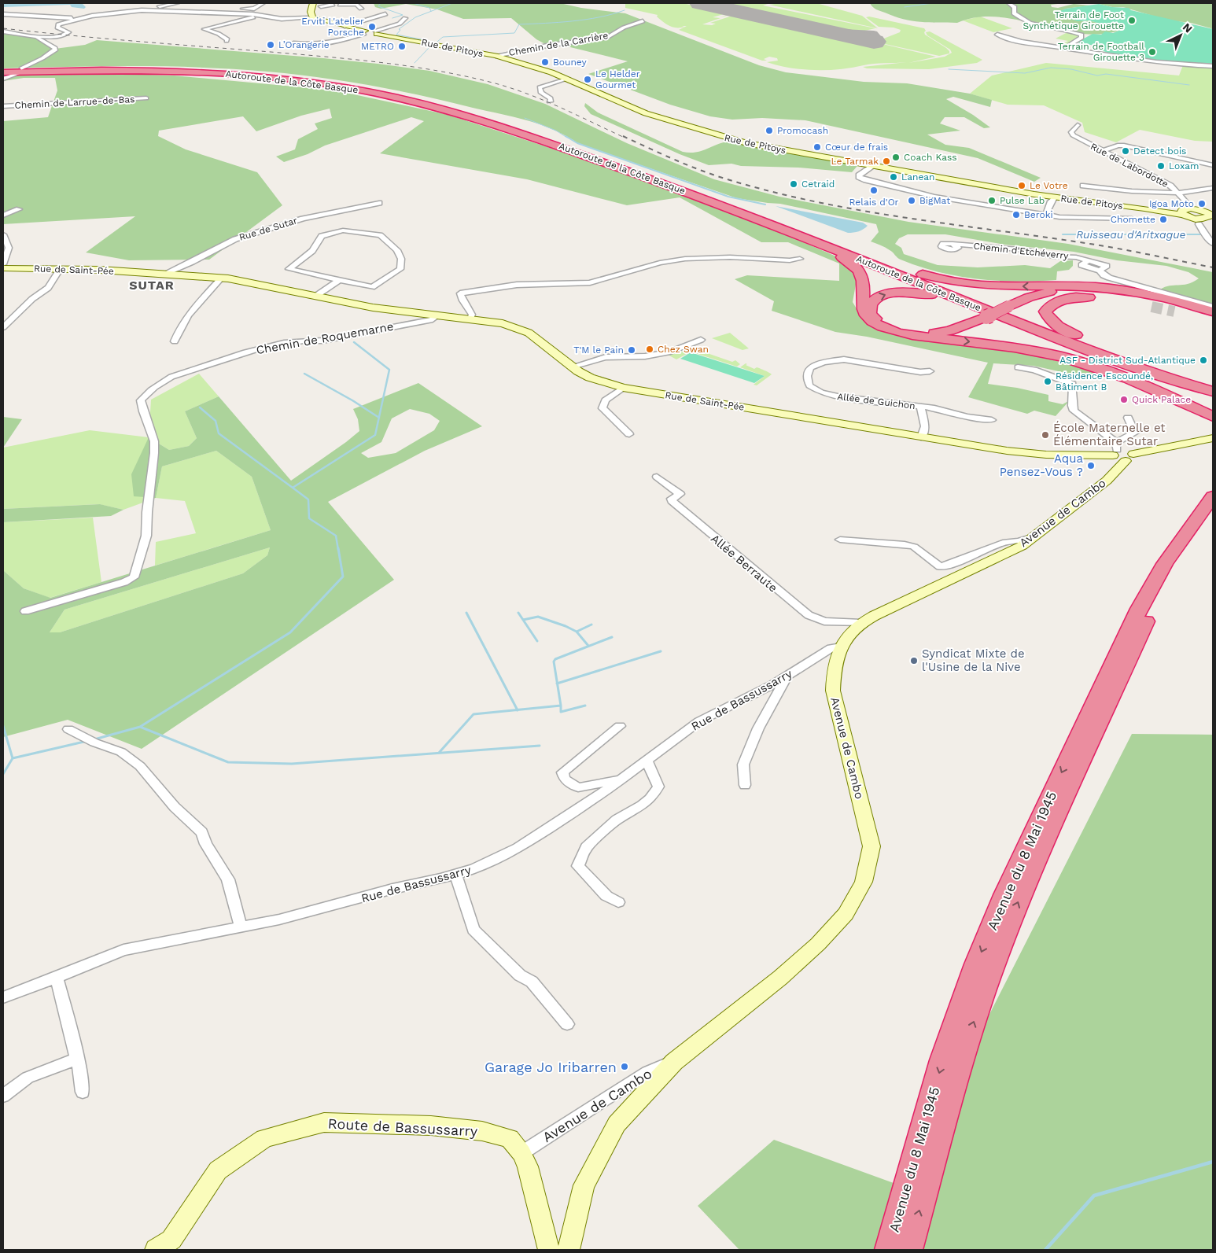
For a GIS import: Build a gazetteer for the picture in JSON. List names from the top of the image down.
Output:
{
  "streets": {
    "highway": ["Autoroute de la Côte Basque", "Avenue du 8 Mai 1945"],
    "street": [
      "Chemin de la Carrière",
      "Rue de Pitoys",
      "Chemin de Larrue-de-Bas",
      "Rue de Labordotte",
      "Rue de Sutar",
      "Chemin d'Etchéverry",
      "Rue de Saint-Pée",
      "Chemin de Roquemarne",
      "Allée de Guichon",
      "Avenue de Cambo",
      "Allée Berraute",
      "Rue de Bassussarry",
      "Route de Bassussarry"
    ]
  },
  "crossings": [
    ["Chemin de la Carrière", "Rue de Pitoys"],
    ["Rue de Pitoys", "Rue de Labordotte"],
    ["Rue de Sutar", "Rue de Saint-Pée"],
    ["Rue de Saint-Pée", "Chemin de Roquemarne"],
    ["Rue de Saint-Pée", "Allée de Guichon"],
    ["Avenue de Cambo", "Allée Berraute"],
    ["Avenue de Cambo", "Rue de Bassussarry"],
    ["Avenue de Cambo", "Route de Bassussarry"]
  ],
  "districts": ["SUTAR"],
  "water": ["Ruisseau d'Aritxague"],
  "places": [
    "Terrain de Foot Synthétique Girouette",
    "Erviti L'atelier Porsche",
    "L’Orangerie",
    "METRO",
    "Terrain de Football Girouette 3",
    "Bouney",
    "Le Helder Gourmet",
    "Promocash",
    "Cœur de frais",
    "Detect bois",
    "Coach Kass",
    "Le Tarmak",
    "Loxam",
    "Lanean",
    "Cetraid",
    "Le Votre",
    "Relais d'Or",
    "BigMat",
    "Pulse Lab",
    "Igoa Moto",
    "Beroki",
    "Chomette",
    "Chez Swan",
    "T'M le Pain",
    "ASF - District Sud-Atlantique",
    "Résidence Escoundé, Bâtiment B",
    "Quick Palace",
    "École Maternelle et Élémentaire Sutar",
    "Aqua Pensez-Vous ?",
    "Syndicat Mixte de l'Usine de la Nive",
    "Garage Jo Iribarren"
  ],
  "north": "top right"
}
